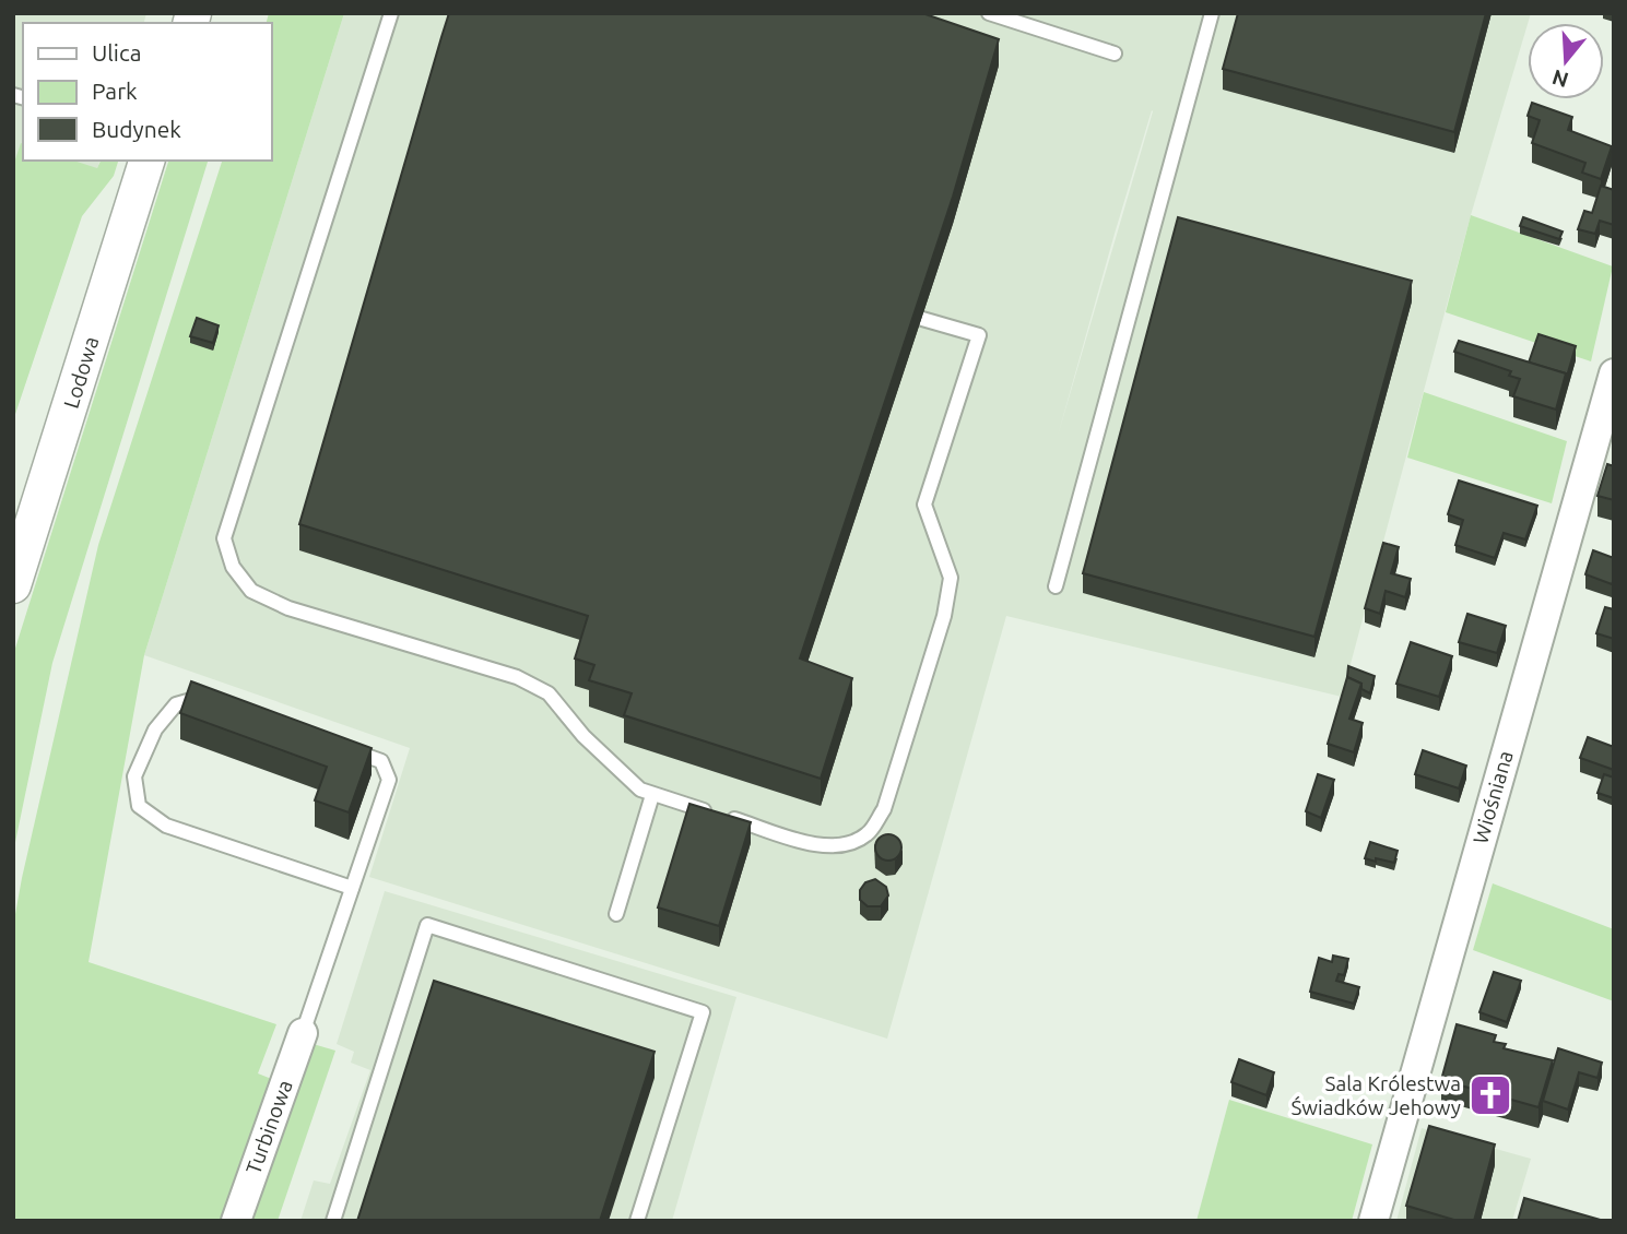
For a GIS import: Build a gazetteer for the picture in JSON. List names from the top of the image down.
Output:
{
  "streets": {
    "street": ["Lodowa", "Wiośniana", "Turbinowa"]
  },
  "places": {
    "church": ["Sala Królestwa Świadków Jehowy"]
  },
  "legend": ["Ulica", "Park", "Budynek"],
  "north": "bottom"
}
